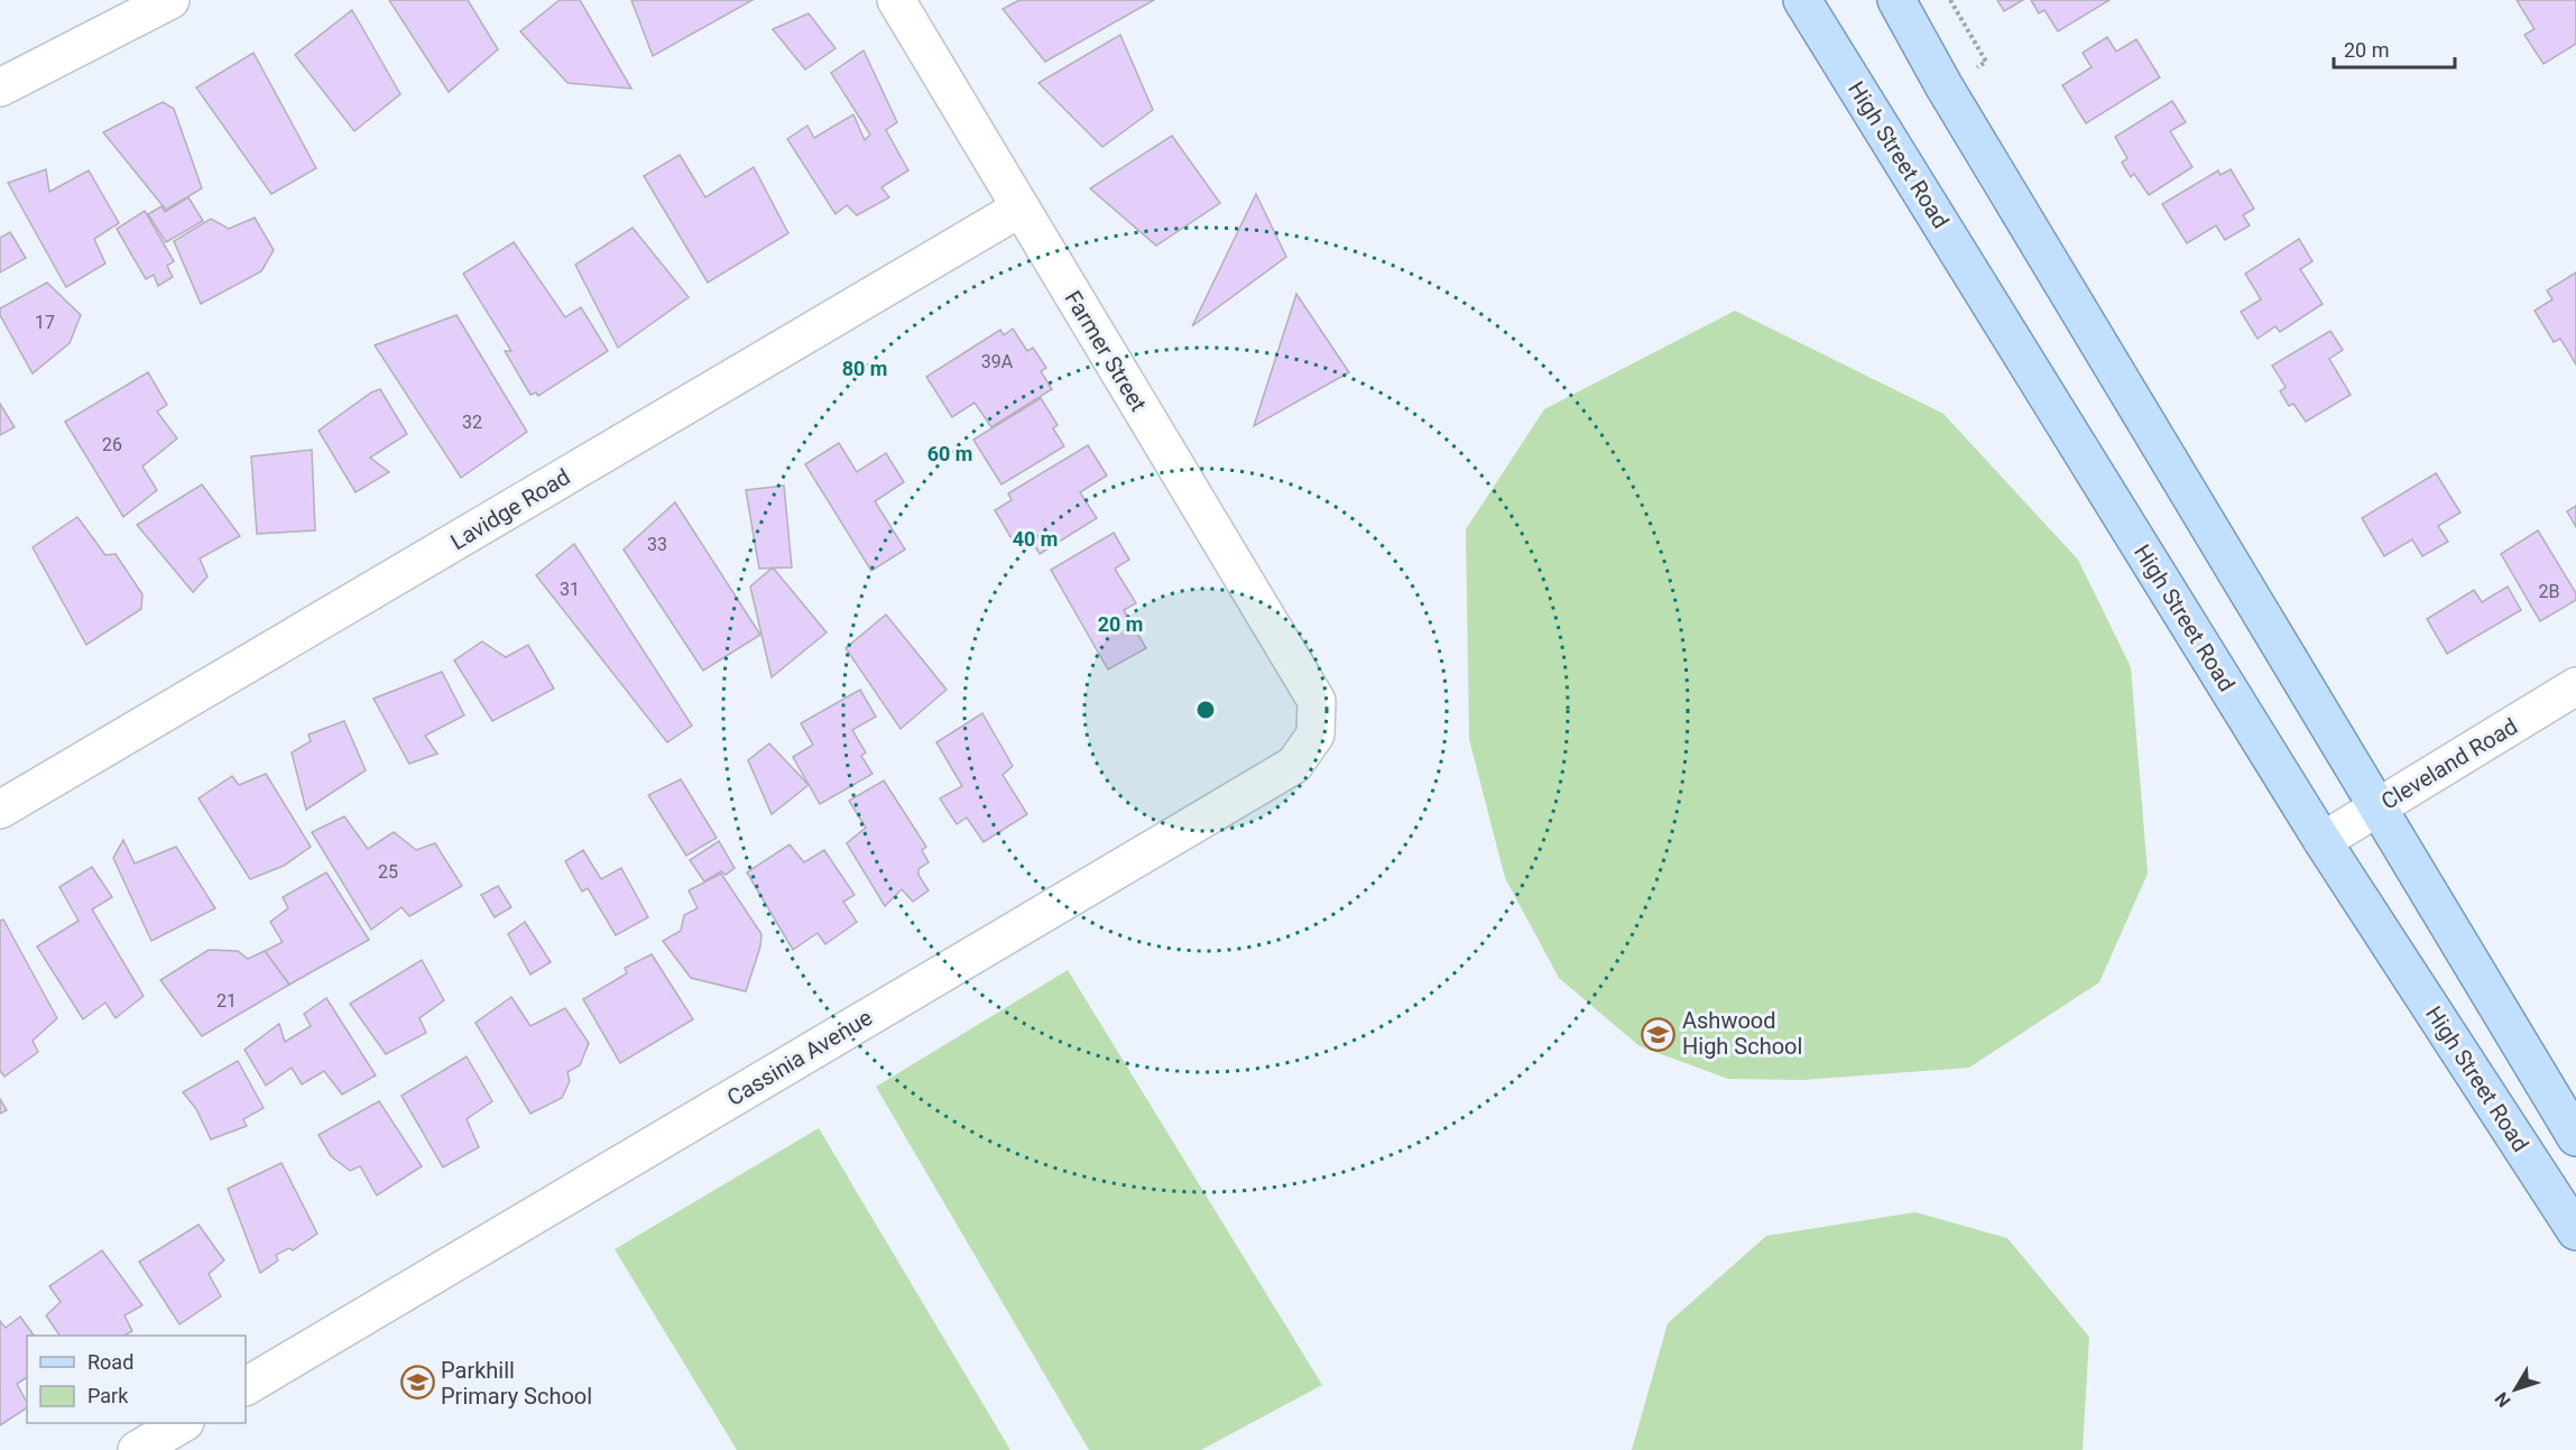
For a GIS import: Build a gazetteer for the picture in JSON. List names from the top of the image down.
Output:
{
  "streets": {
    "main road": ["High Street Road"],
    "street": [
      "Farmer Street",
      "Lavidge Road",
      "Cleveland Road",
      "Cassinia Avenue"
    ]
  },
  "crossings": [
    ["High Street Road", "Cleveland Road"],
    ["Farmer Street", "Lavidge Road"],
    ["Farmer Street", "Cassinia Avenue"]
  ],
  "places": {
    "school or university": ["Ashwood High School", "Parkhill Primary School"]
  },
  "house_numbers": [
    "17",
    "39A",
    "32",
    "26",
    "33",
    "31",
    "2B",
    "25",
    "21"
  ],
  "legend": ["Road", "Park"],
  "scale_bar": "20 m",
  "north": "bottom left",
  "rings": [
    "80 m",
    "60 m",
    "40 m",
    "20 m"
  ]
}
